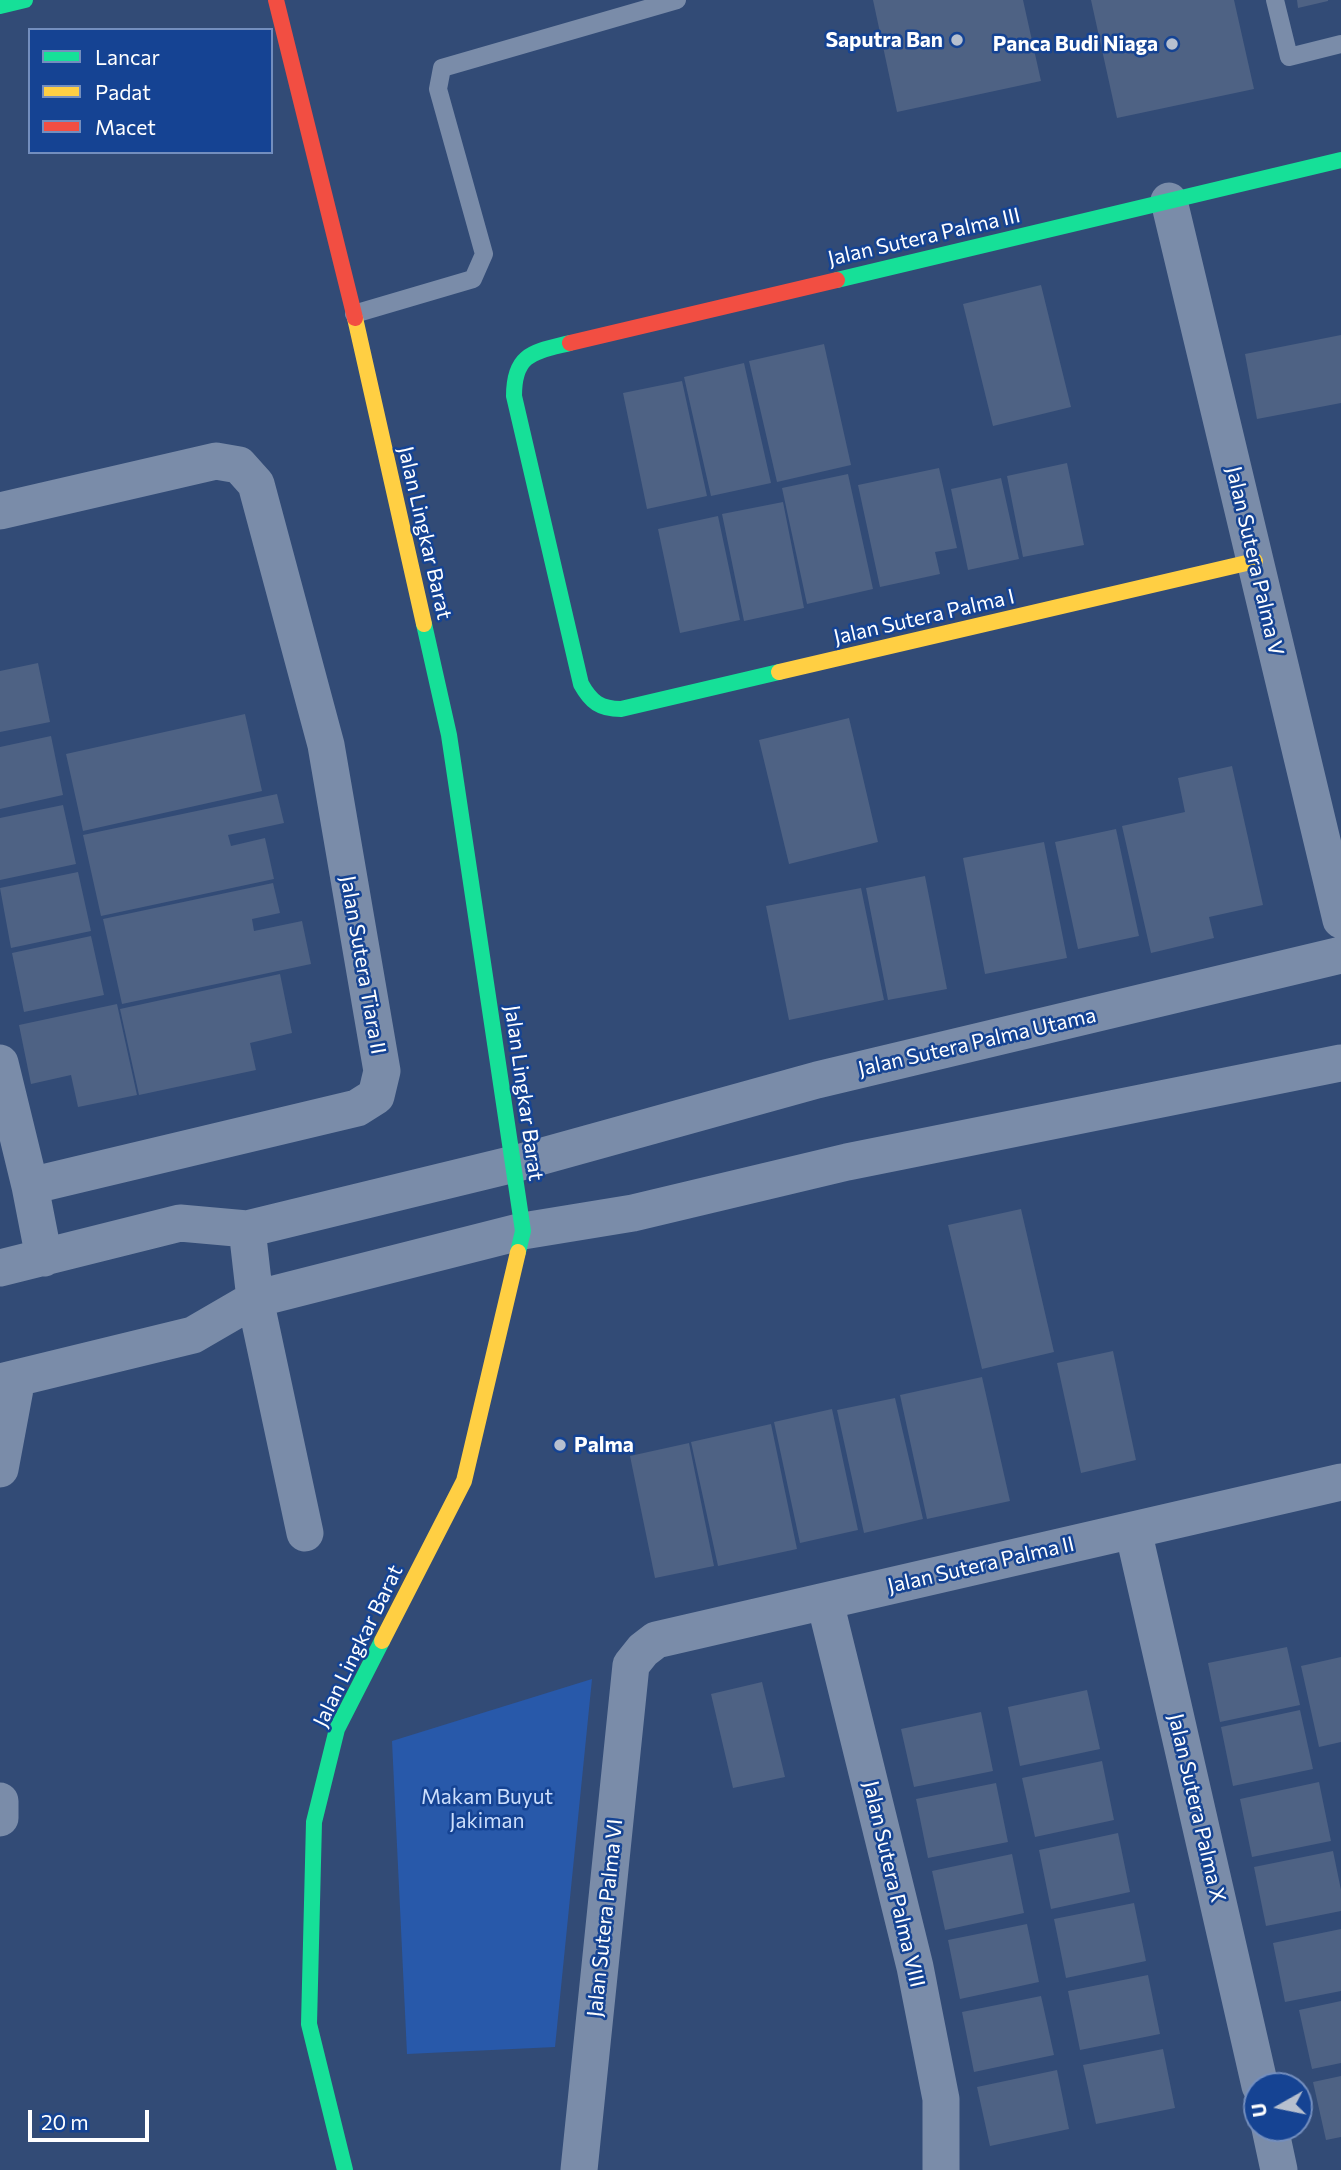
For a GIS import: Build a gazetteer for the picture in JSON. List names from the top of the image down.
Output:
{
  "streets": {
    "street": [
      "Jalan Sutera Palma III",
      "Jalan Lingkar Barat",
      "Jalan Sutera Palma V",
      "Jalan Sutera Palma I",
      "Jalan Sutera Tiara II",
      "Jalan Sutera Palma Utama",
      "Jalan Sutera Palma II",
      "Jalan Sutera Palma X",
      "Jalan Sutera Palma VIII",
      "Jalan Sutera Palma VI"
    ]
  },
  "crossings": [
    ["Jalan Sutera Palma III", "Jalan Sutera Palma V"],
    ["Jalan Sutera Palma III", "Jalan Sutera Palma I"],
    ["Jalan Lingkar Barat", "Jalan Sutera Palma Utama"],
    ["Jalan Sutera Palma V", "Jalan Sutera Palma I"],
    ["Jalan Sutera Palma II", "Jalan Sutera Palma X"],
    ["Jalan Sutera Palma II", "Jalan Sutera Palma VIII"],
    ["Jalan Sutera Palma II", "Jalan Sutera Palma VI"]
  ],
  "parks": ["Makam Buyut Jakiman"],
  "places": ["Saputra Ban", "Panca Budi Niaga", "Palma"],
  "legend": ["Lancar", "Padat", "Macet"],
  "scale_bar": "20 m",
  "north": "left"
}
